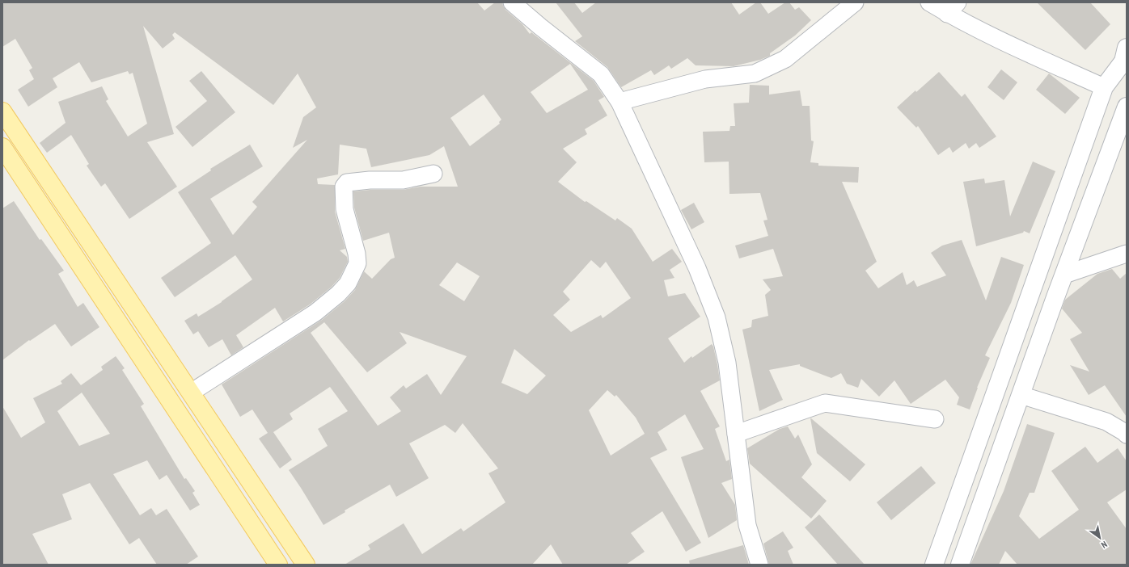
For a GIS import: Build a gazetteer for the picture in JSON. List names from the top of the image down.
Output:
{
  "north": "bottom right"
}
